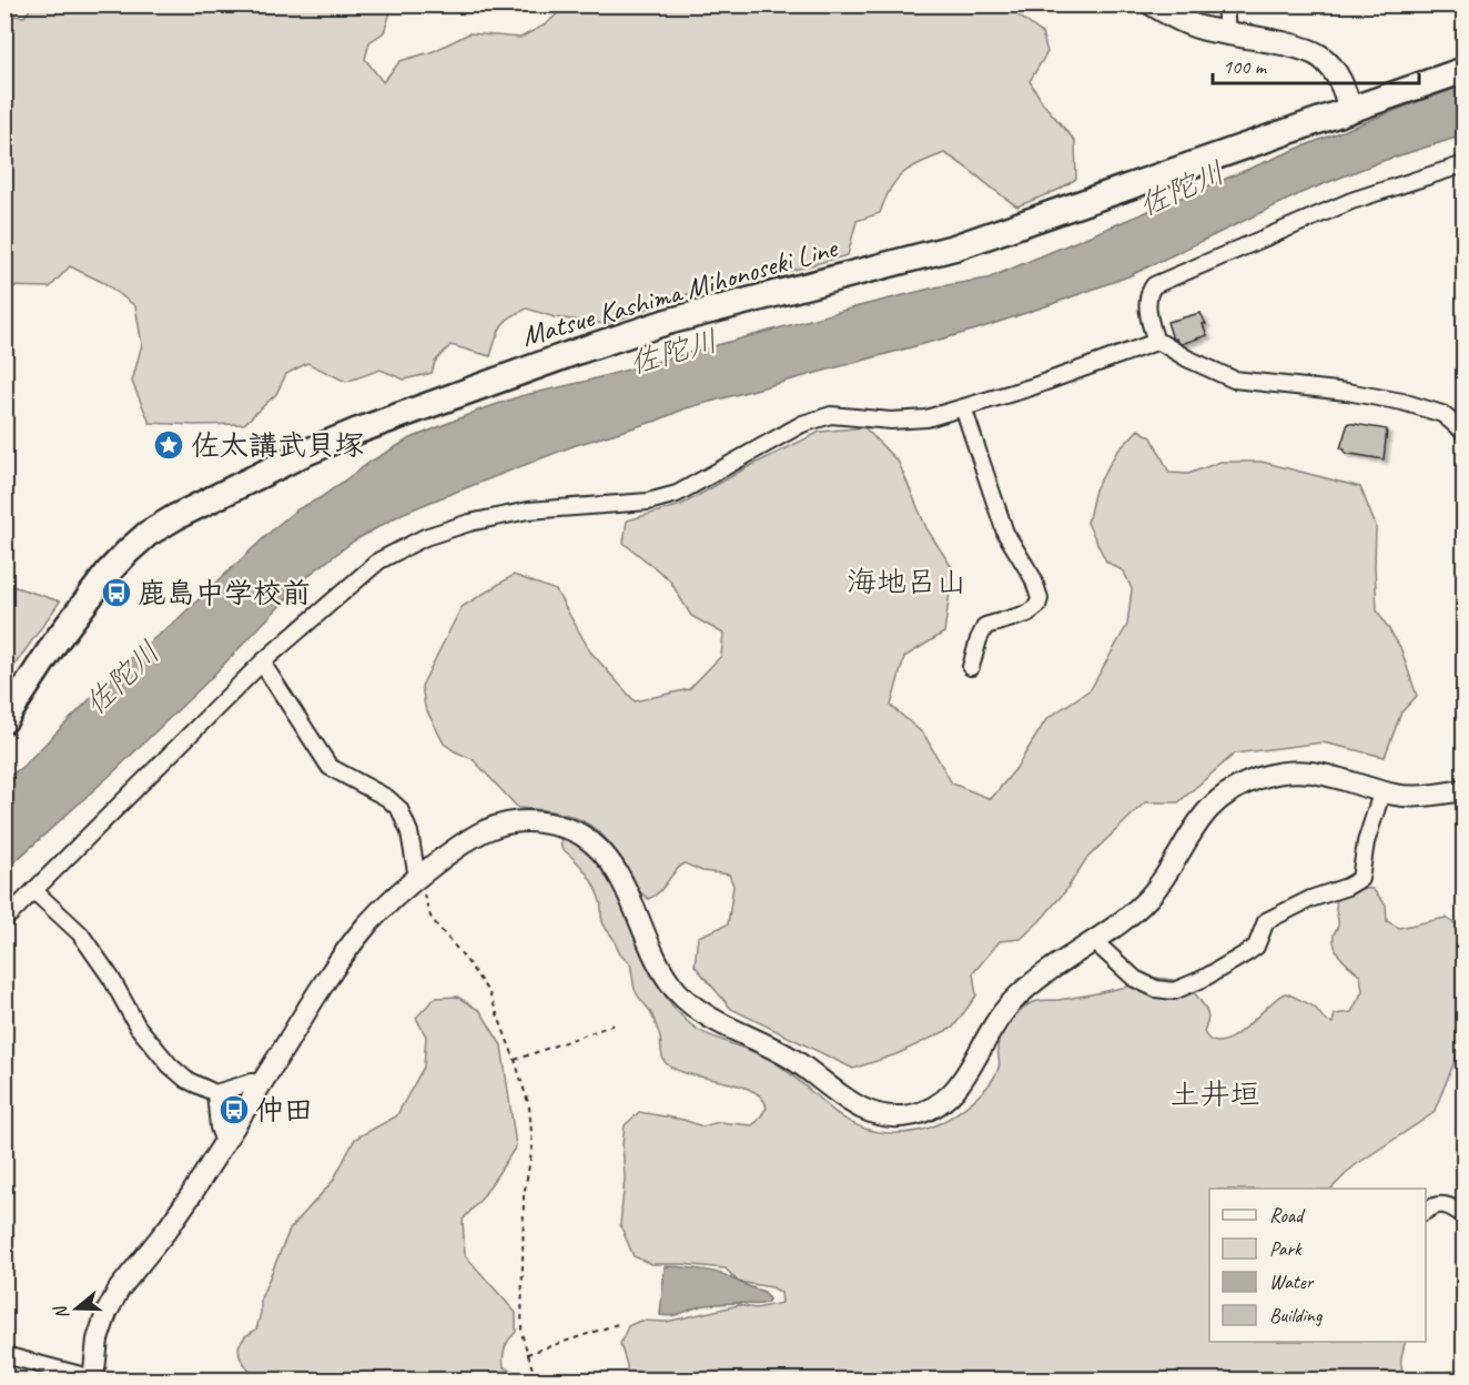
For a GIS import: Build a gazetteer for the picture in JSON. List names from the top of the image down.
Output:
{
  "streets": {
    "main road": ["Matsue Kashima Mihonoseki Line"]
  },
  "districts": ["海地呂山", "土井垣"],
  "water": ["佐陀川"],
  "places": {
    "place": ["佐太講武貝塚"],
    "bus stop": ["鹿島中学校前", "仲田"]
  },
  "legend": [
    "Road",
    "Park",
    "Water",
    "Building"
  ],
  "scale_bar": "100 m",
  "north": "left"
}
